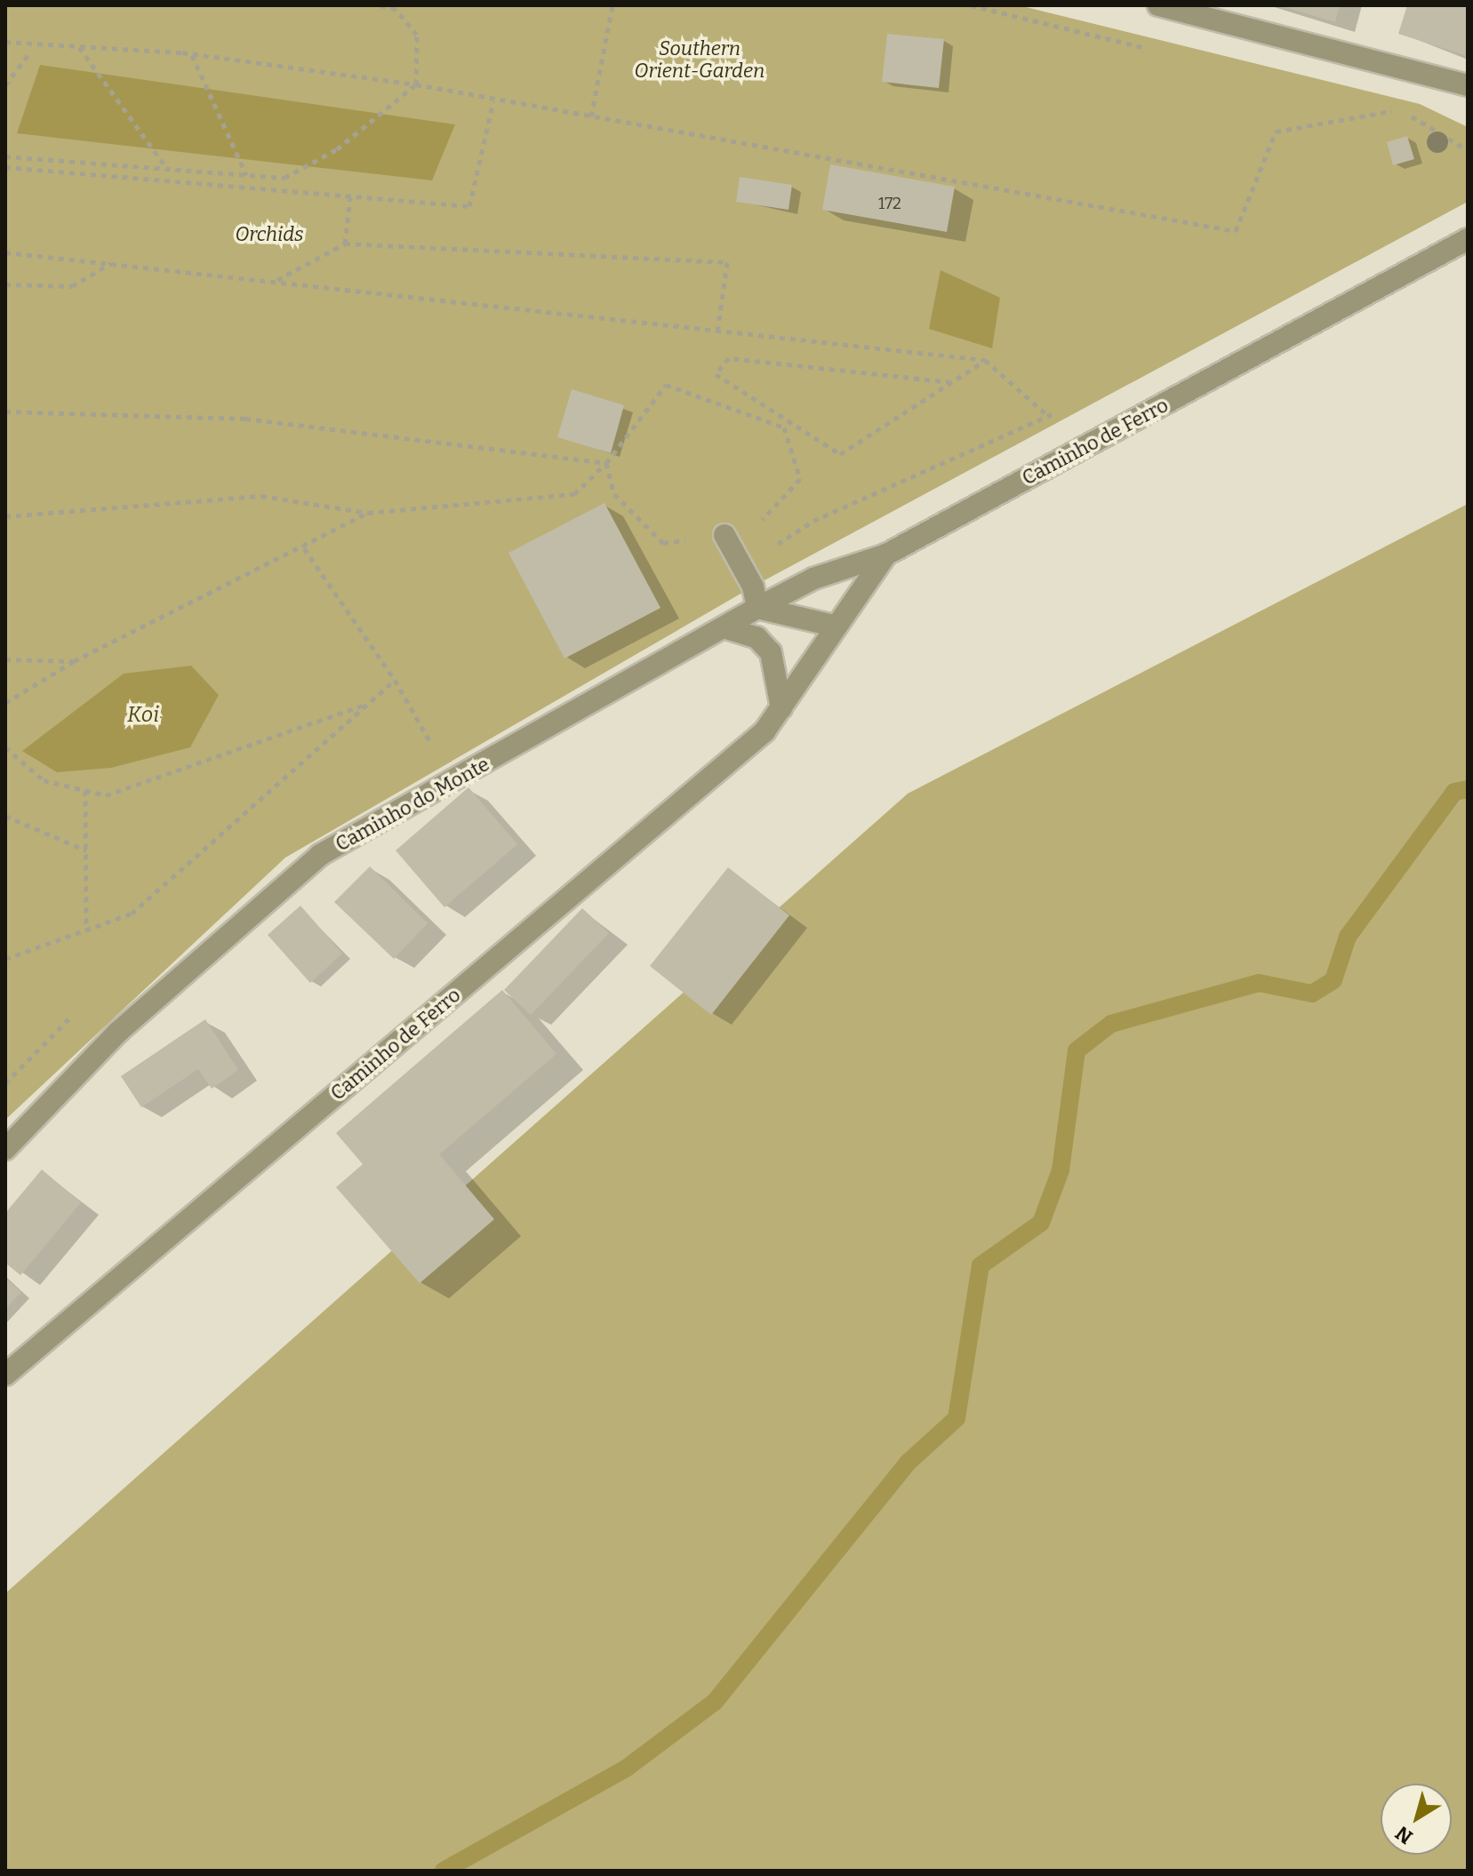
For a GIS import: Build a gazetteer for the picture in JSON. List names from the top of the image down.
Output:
{
  "streets": {
    "street": ["Caminho de Ferro", "Caminho do Monte"]
  },
  "crossings": [
    ["Caminho de Ferro", "Caminho do Monte"]
  ],
  "water": ["Koi"],
  "parks": ["Southern Orient-Garden", "Orchids"],
  "house_numbers": ["172"],
  "north": "bottom left"
}
